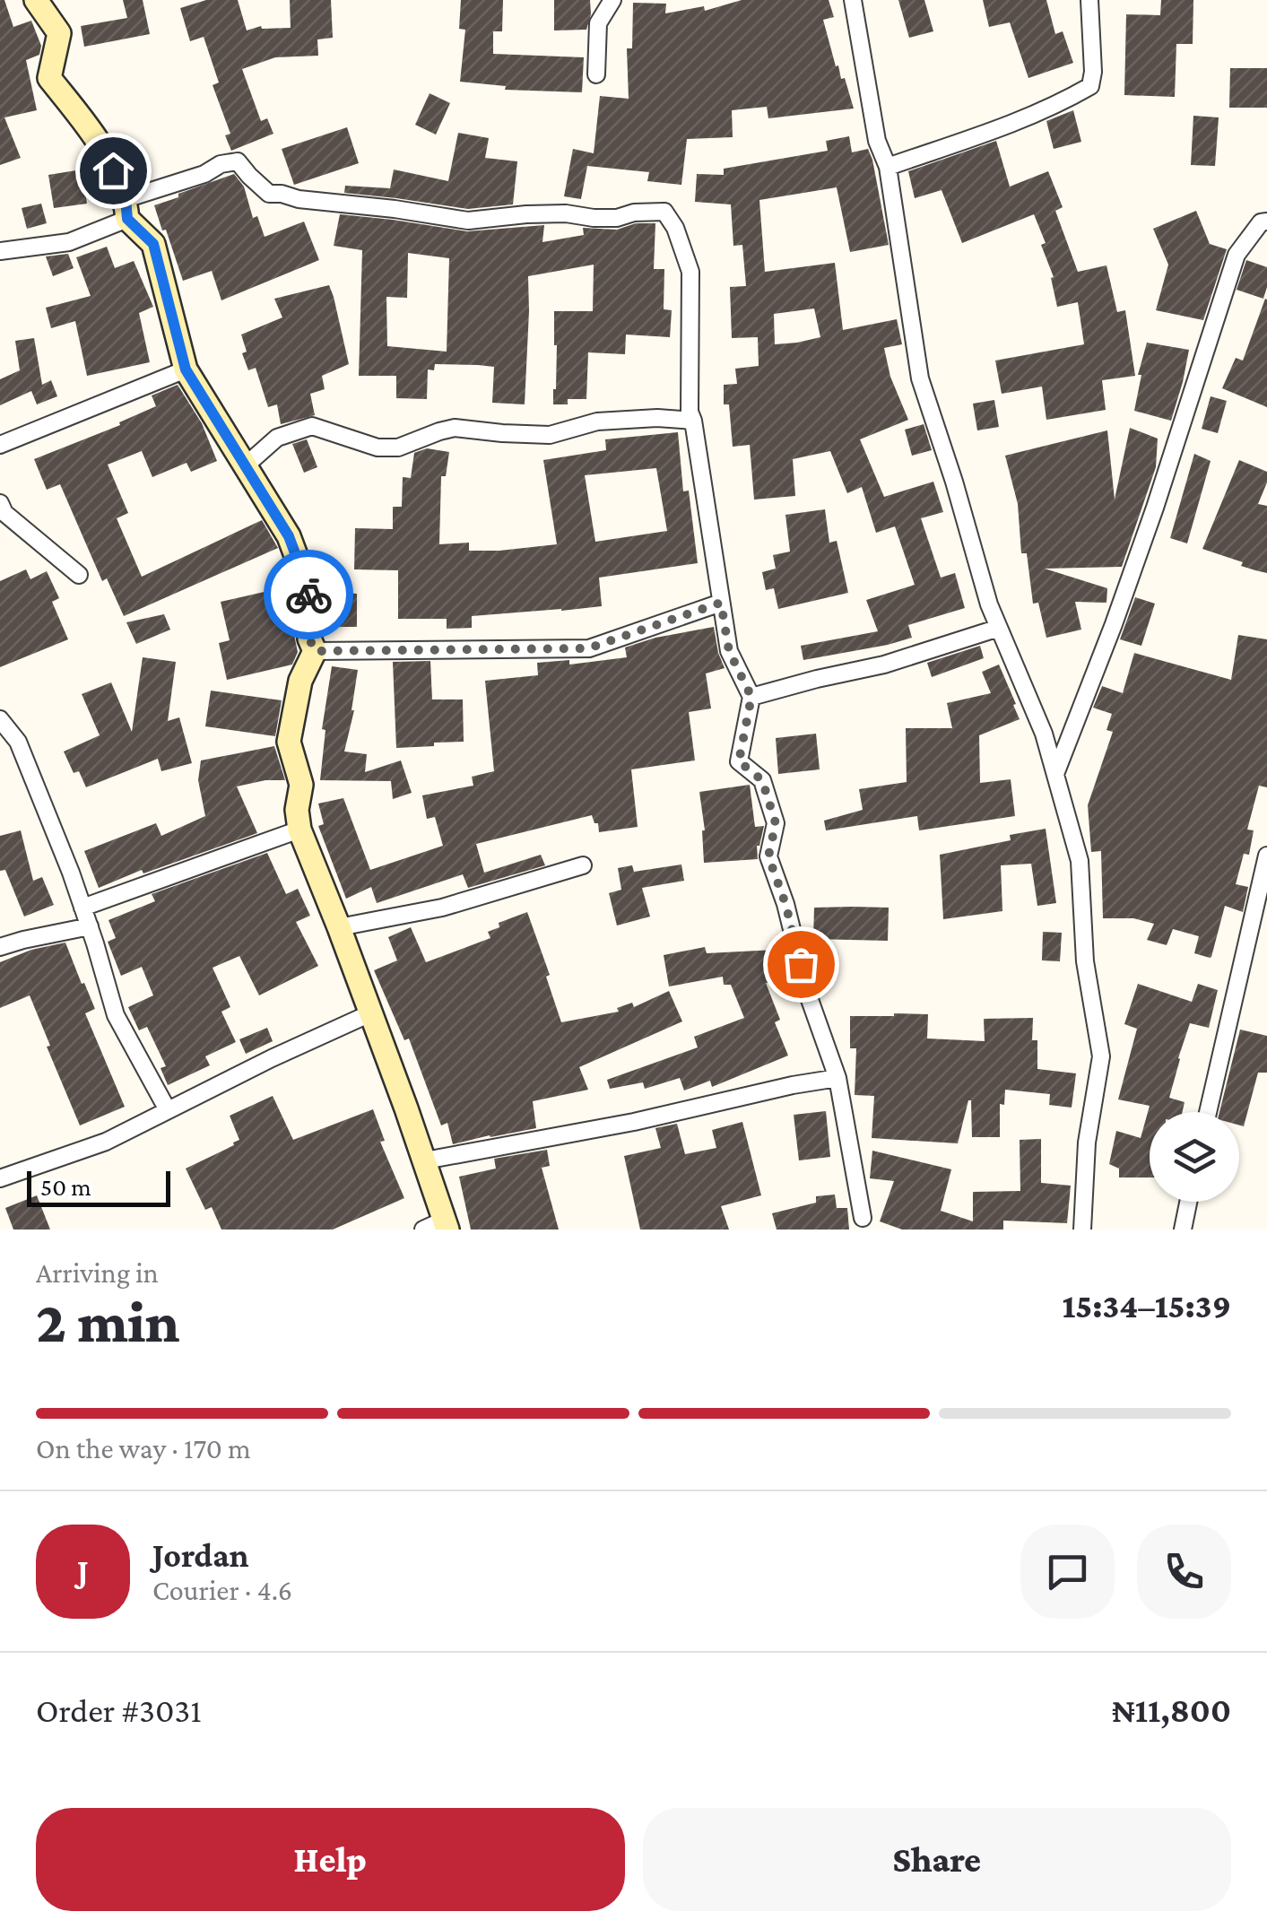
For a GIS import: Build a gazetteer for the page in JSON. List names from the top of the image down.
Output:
{
  "scale_bar": "50 m",
  "page": {
    "scale": "50 m",
    "heading": ["2 min", "Arriving in", "15:34–15:39"],
    "panel": [
      "Jordan",
      "Courier · 4.6",
      "Order #3031",
      "₦11,800"
    ],
    "bar": "On the way · 170 m",
    "round": "J",
    "buttons": ["Help", "Share"]
  }
}
